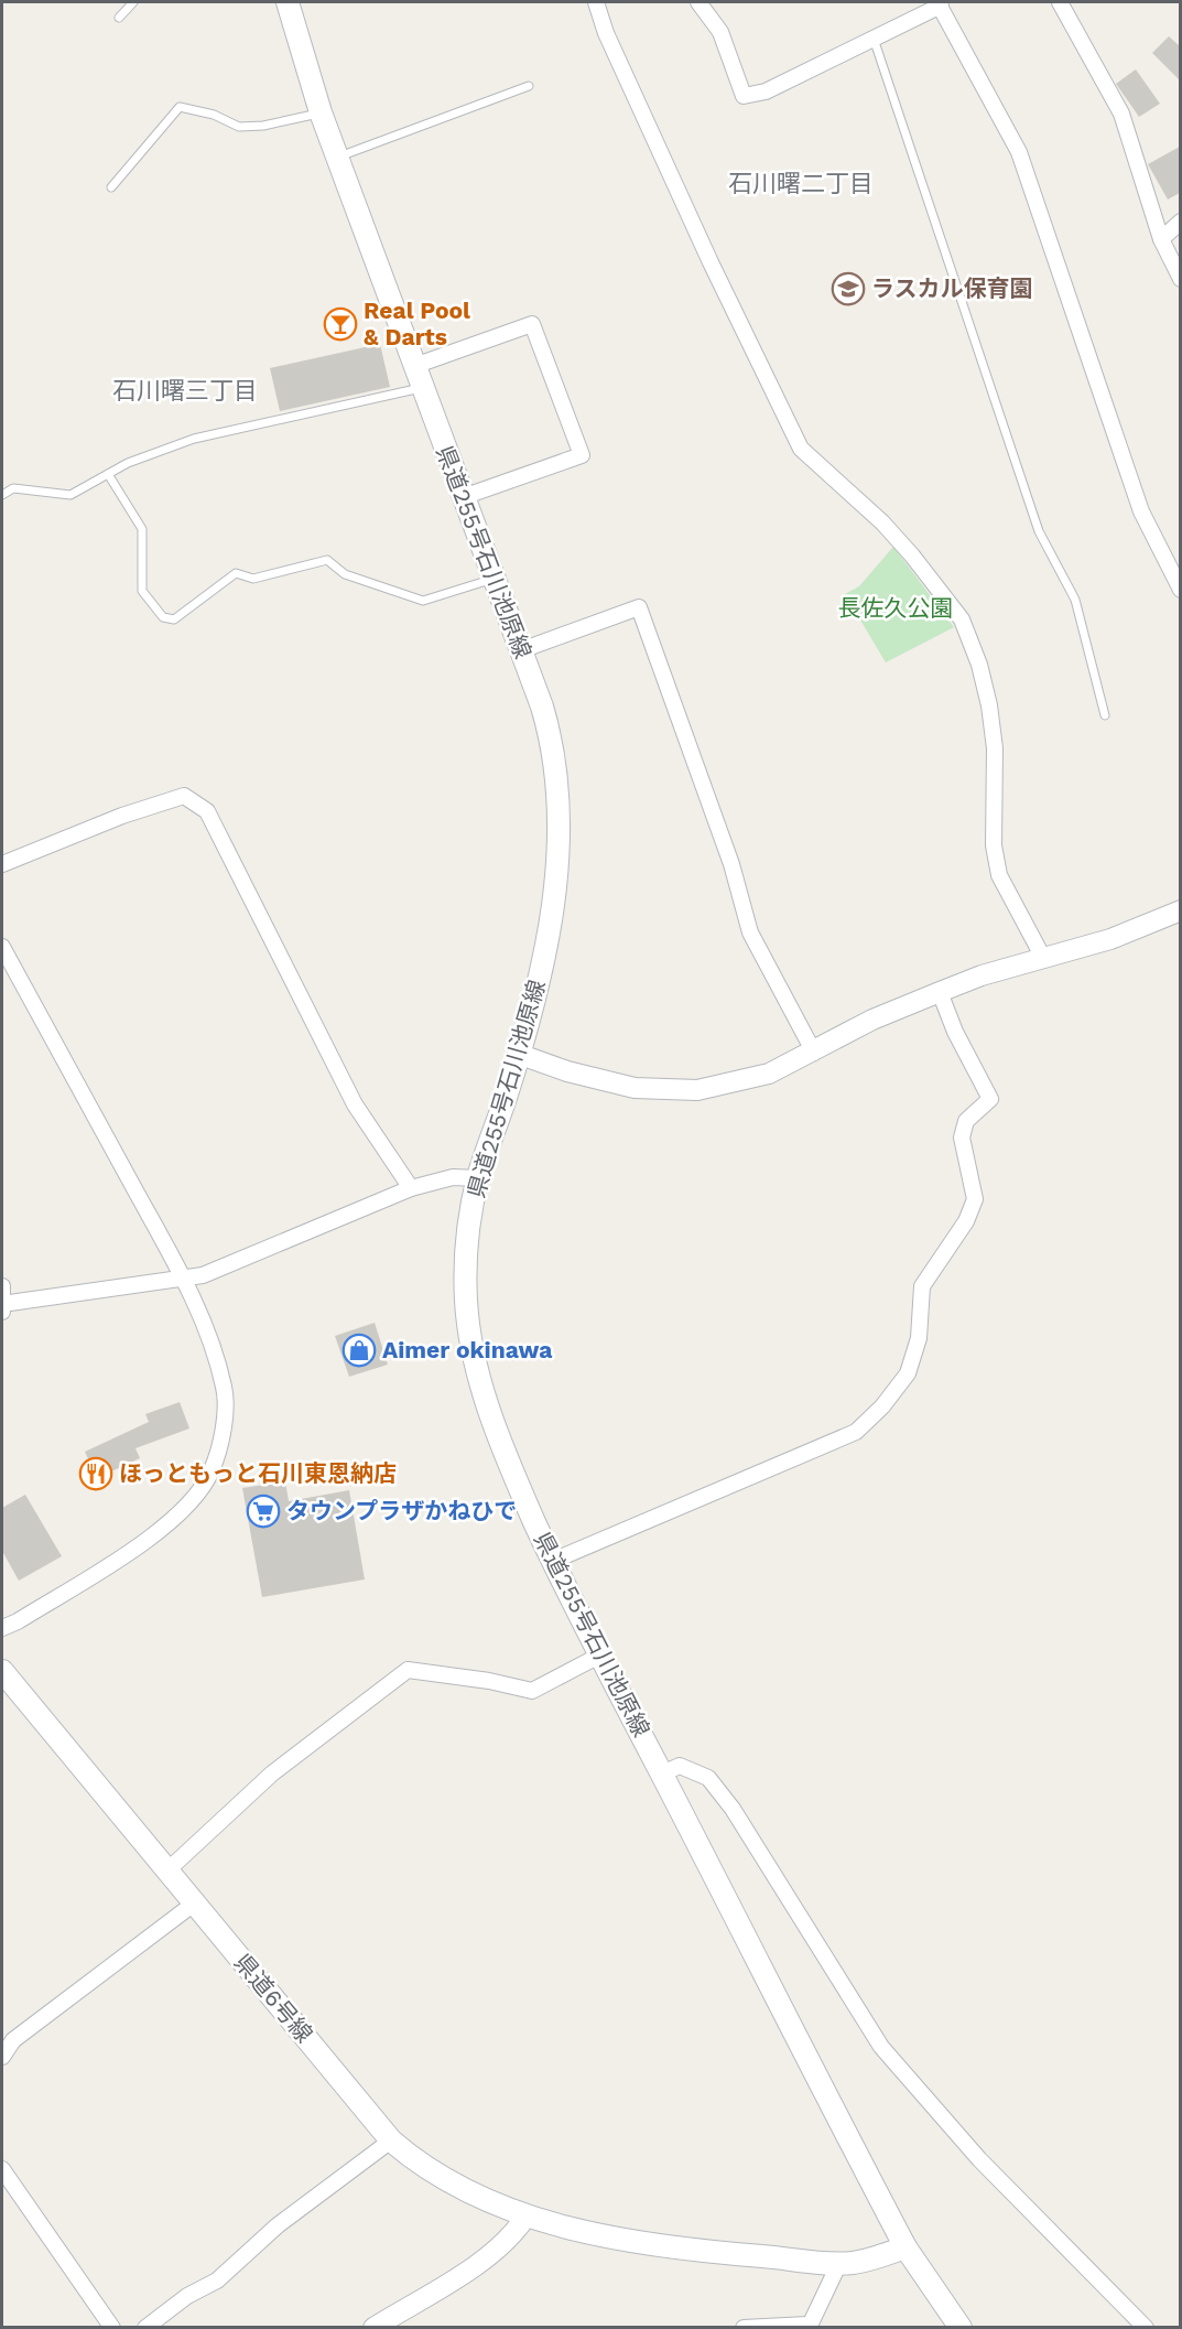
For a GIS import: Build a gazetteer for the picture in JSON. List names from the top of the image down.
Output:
{
  "streets": {
    "main road": ["県道255号石川池原線", "県道6号線"]
  },
  "crossings": [
    ["県道255号石川池原線", "県道6号線"]
  ],
  "districts": ["石川曙二丁目", "石川曙三丁目"],
  "parks": ["長佐久公園"],
  "places": {
    "school or university": ["ラスカル保育園"],
    "bar": ["Real Pool & Darts"],
    "shop": ["Aimer okinawa"],
    "restaurant": ["ほっともっと石川東恩納店"],
    "supermarket": ["タウンプラザかねひで"]
  }
}
